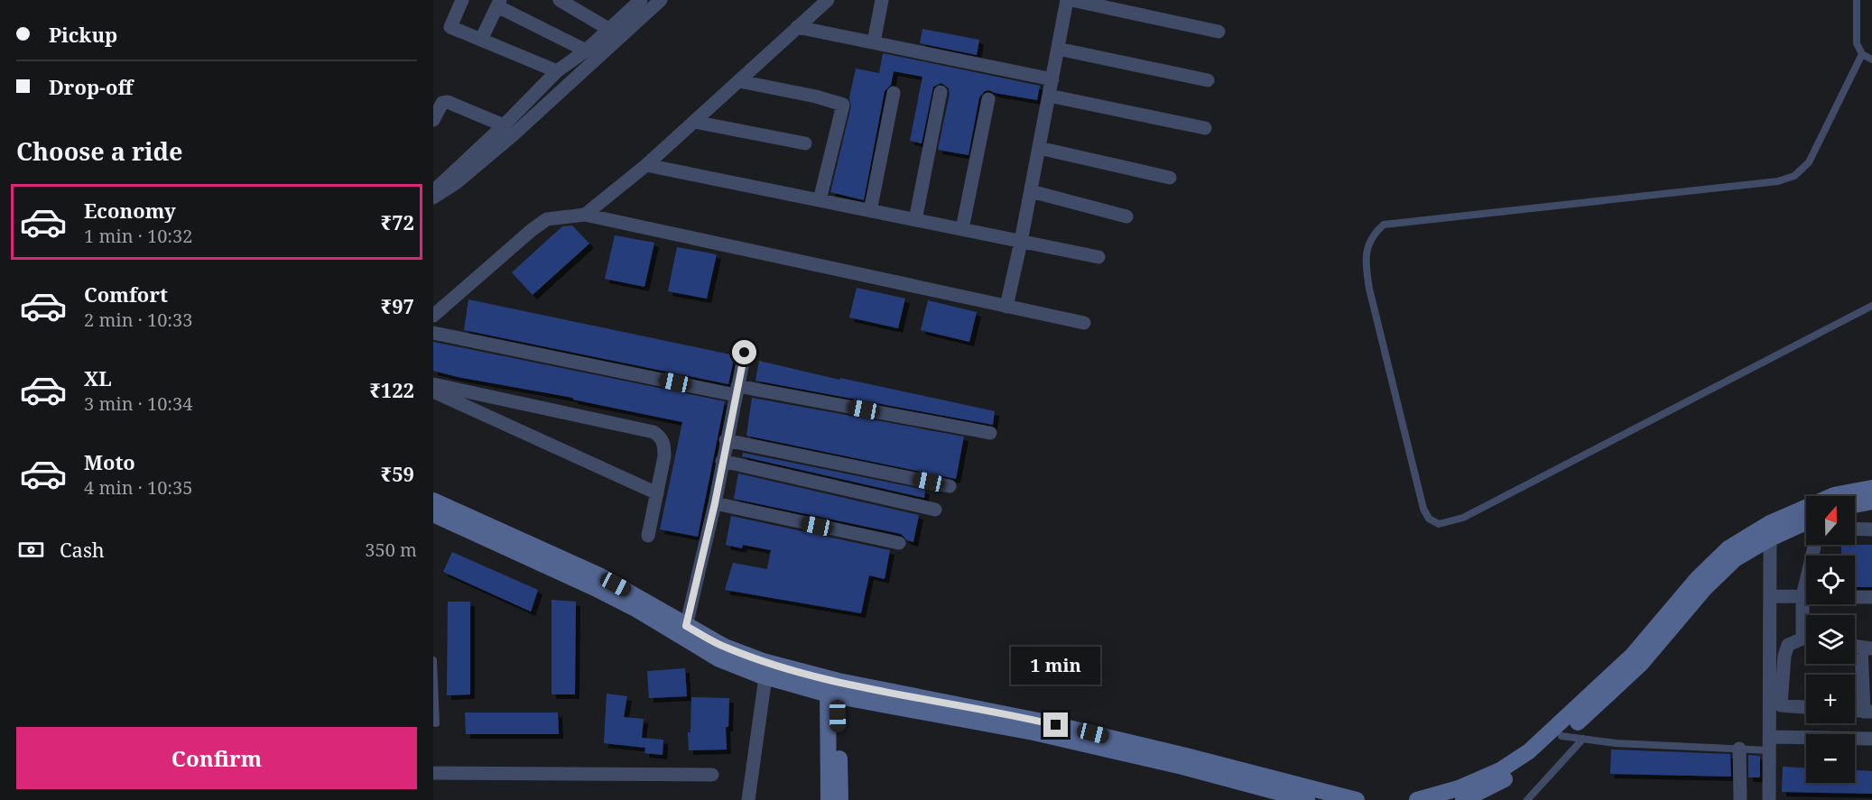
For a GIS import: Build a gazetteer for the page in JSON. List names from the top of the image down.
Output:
{
  "north": "top",
  "page": {
    "banner": ["Pickup", "Drop-off"],
    "heading": "Choose a ride",
    "list": [
      {
        "name": "Economy",
        "note": "1 min · 10:32",
        "value": "₹72"
      },
      {
        "name": "Comfort",
        "note": "2 min · 10:33",
        "value": "₹97"
      },
      {
        "name": "XL",
        "note": "3 min · 10:34",
        "value": "₹122"
      },
      {
        "name": "Moto",
        "note": "4 min · 10:35",
        "value": "₹59"
      }
    ],
    "map_buttons": ["+", "−"],
    "pay": ["Cash", "350 m"],
    "bubble": "1 min",
    "buttons": "Confirm"
  }
}
